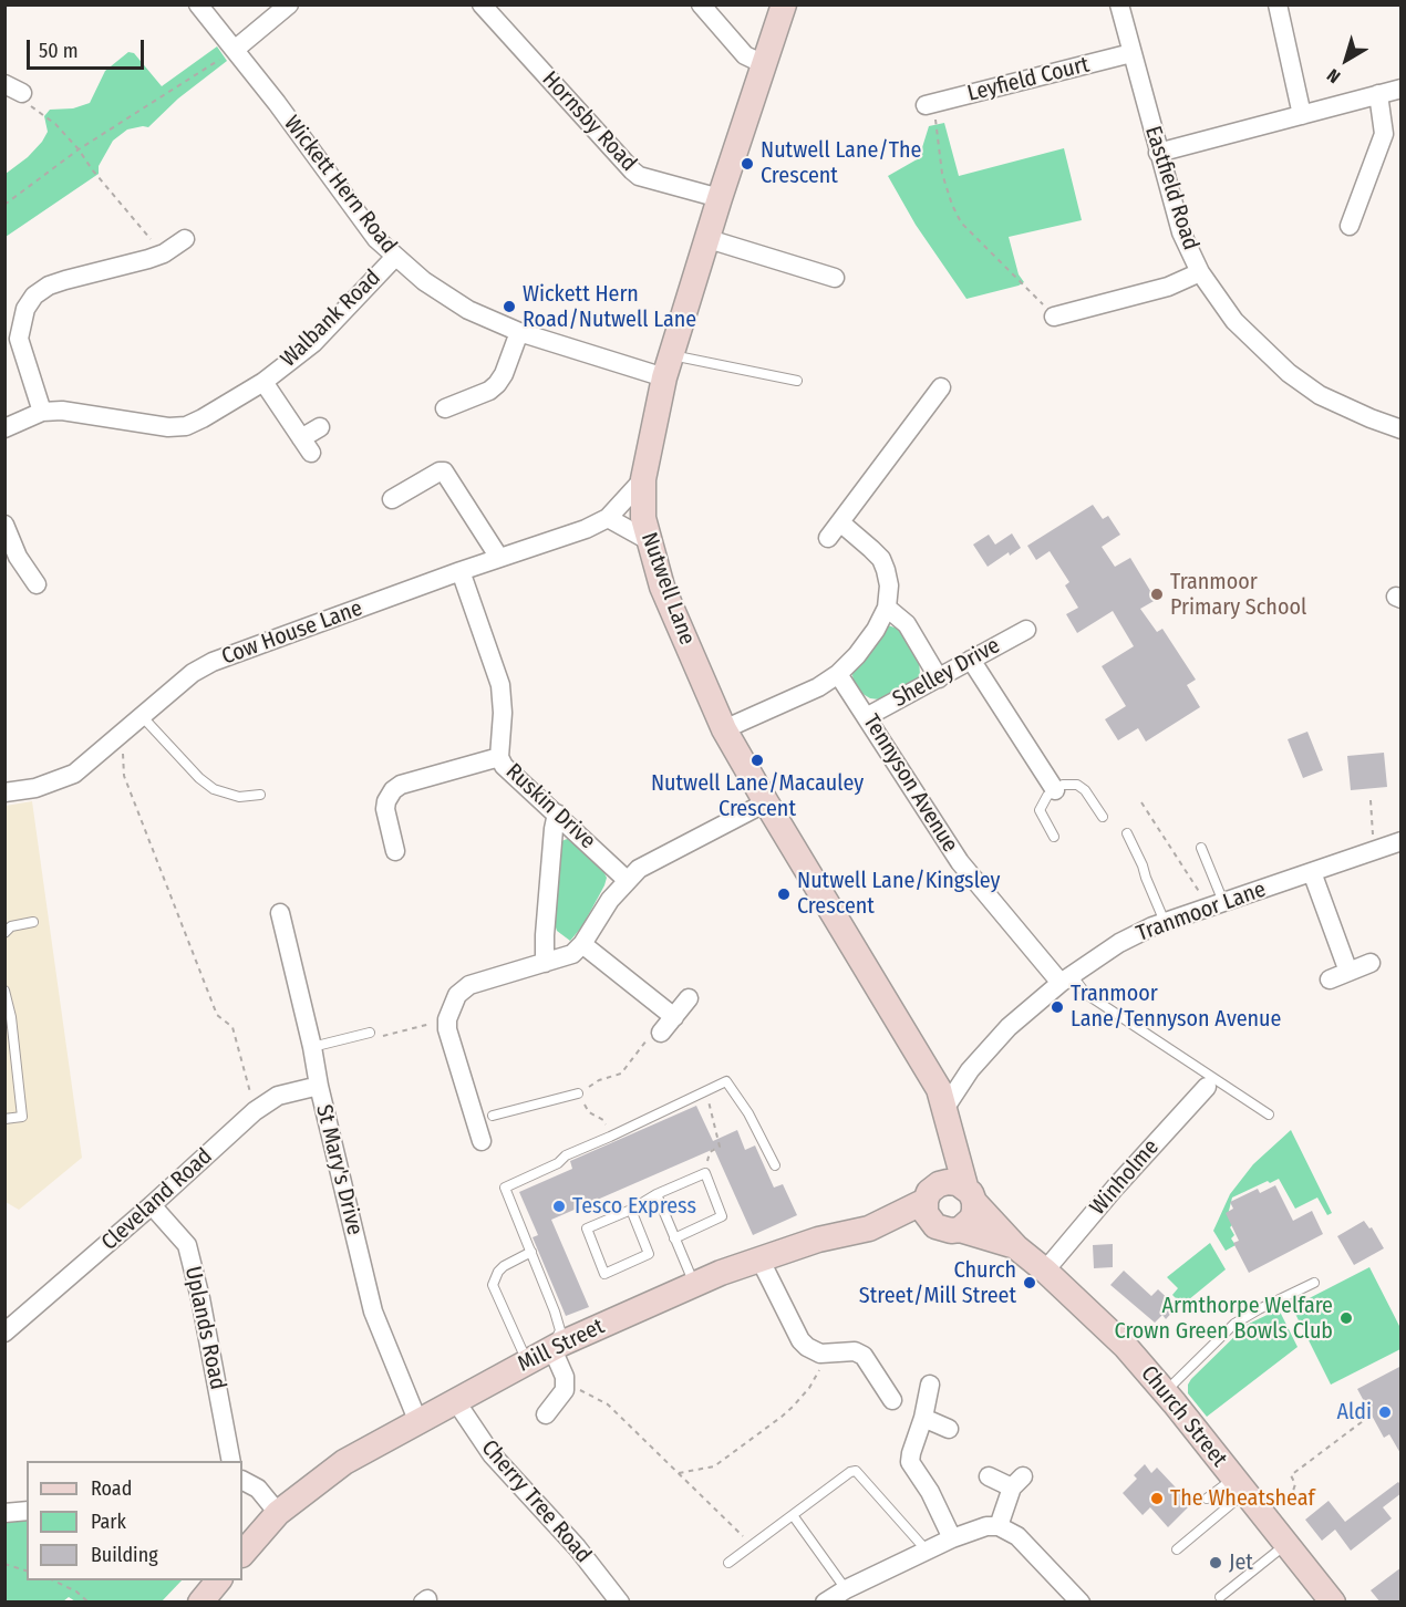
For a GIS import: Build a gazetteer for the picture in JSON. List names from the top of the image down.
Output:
{
  "streets": {
    "street": [
      "Leyfield Court",
      "Hornsby Road",
      "Wickett Hern Road",
      "Eastfield Road",
      "Walbank Road",
      "Nutwell Lane",
      "Cow House Lane",
      "Shelley Drive",
      "Tennyson Avenue",
      "Ruskin Drive",
      "Tranmoor Lane",
      "St Mary's Drive",
      "Winholme",
      "Cleveland Road",
      "Uplands Road",
      "Mill Street",
      "Church Street",
      "Cherry Tree Road"
    ]
  },
  "crossings": [
    ["Leyfield Court", "Eastfield Road"],
    ["Hornsby Road", "Nutwell Lane"],
    ["Wickett Hern Road", "Walbank Road"],
    ["Wickett Hern Road", "Nutwell Lane"],
    ["Nutwell Lane", "Cow House Lane"],
    ["Nutwell Lane", "Tranmoor Lane"],
    ["Nutwell Lane", "Mill Street"],
    ["Nutwell Lane", "Church Street"],
    ["Cow House Lane", "Ruskin Drive"],
    ["Shelley Drive", "Tennyson Avenue"],
    ["Tennyson Avenue", "Tranmoor Lane"],
    ["St Mary's Drive", "Cleveland Road"],
    ["St Mary's Drive", "Mill Street"],
    ["Winholme", "Church Street"],
    ["Cleveland Road", "Uplands Road"],
    ["Mill Street", "Church Street"],
    ["Mill Street", "Cherry Tree Road"]
  ],
  "places": [
    "Nutwell Lane/The Crescent",
    "Wickett Hern Road/Nutwell Lane",
    "Tranmoor Primary School",
    "Nutwell Lane/Macauley Crescent",
    "Nutwell Lane/Kingsley Crescent",
    "Tranmoor Lane/Tennyson Avenue",
    "Tesco Express",
    "Church Street/Mill Street",
    "Armthorpe Welfare Crown Green Bowls Club",
    "Aldi",
    "The Wheatsheaf",
    "Jet"
  ],
  "legend": ["Road", "Park", "Building"],
  "scale_bar": "50 m",
  "north": "bottom left"
}
